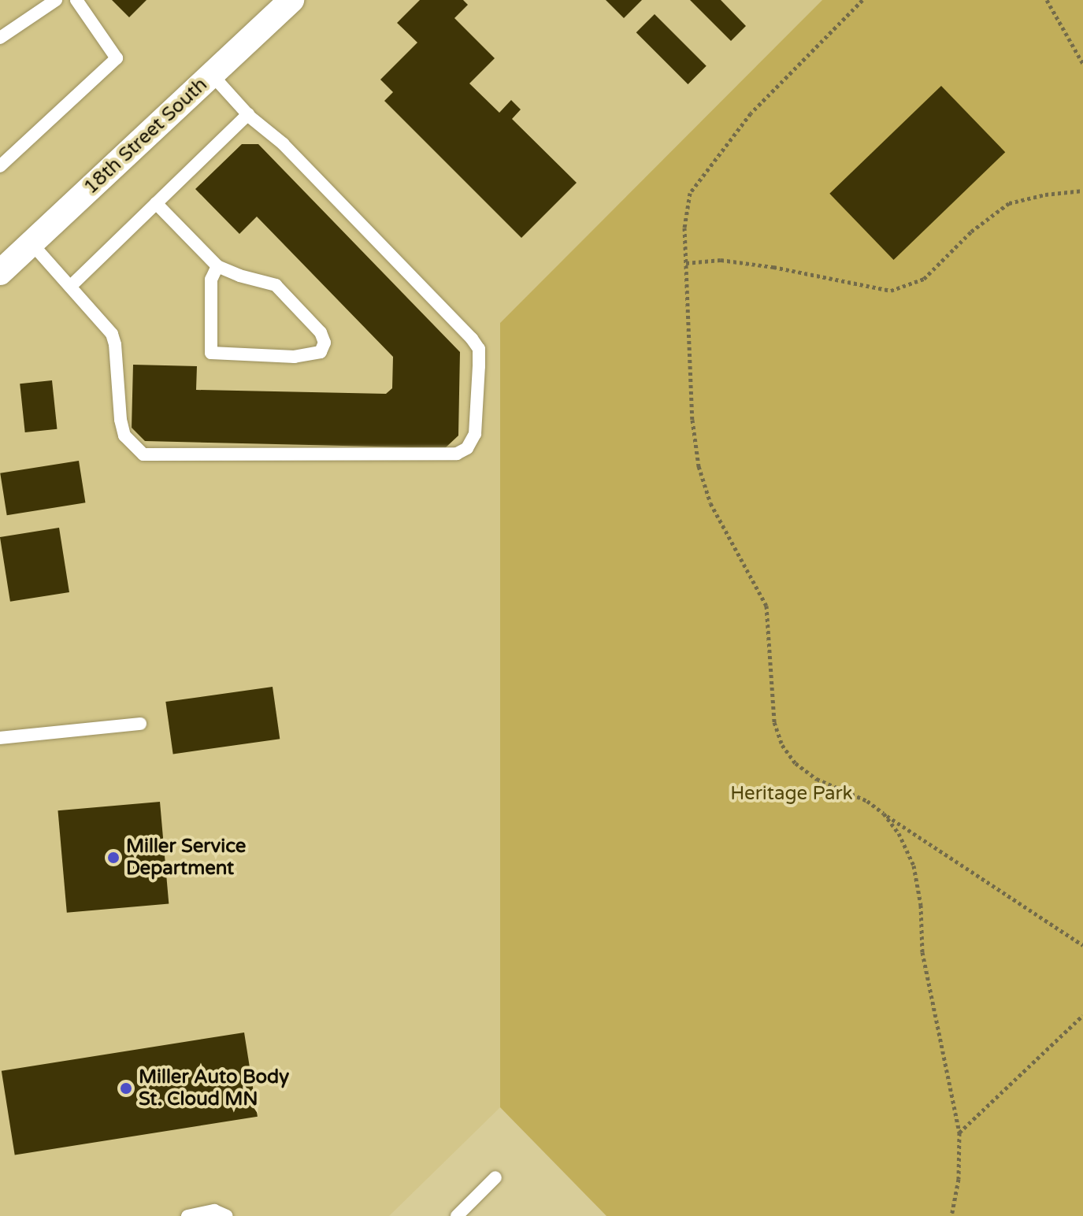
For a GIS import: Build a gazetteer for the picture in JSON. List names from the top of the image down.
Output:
{
  "streets": {
    "street": ["18th Street South"]
  },
  "parks": ["Heritage Park"],
  "places": ["Miller Service Department", "Miller Auto Body St. Cloud MN"]
}
